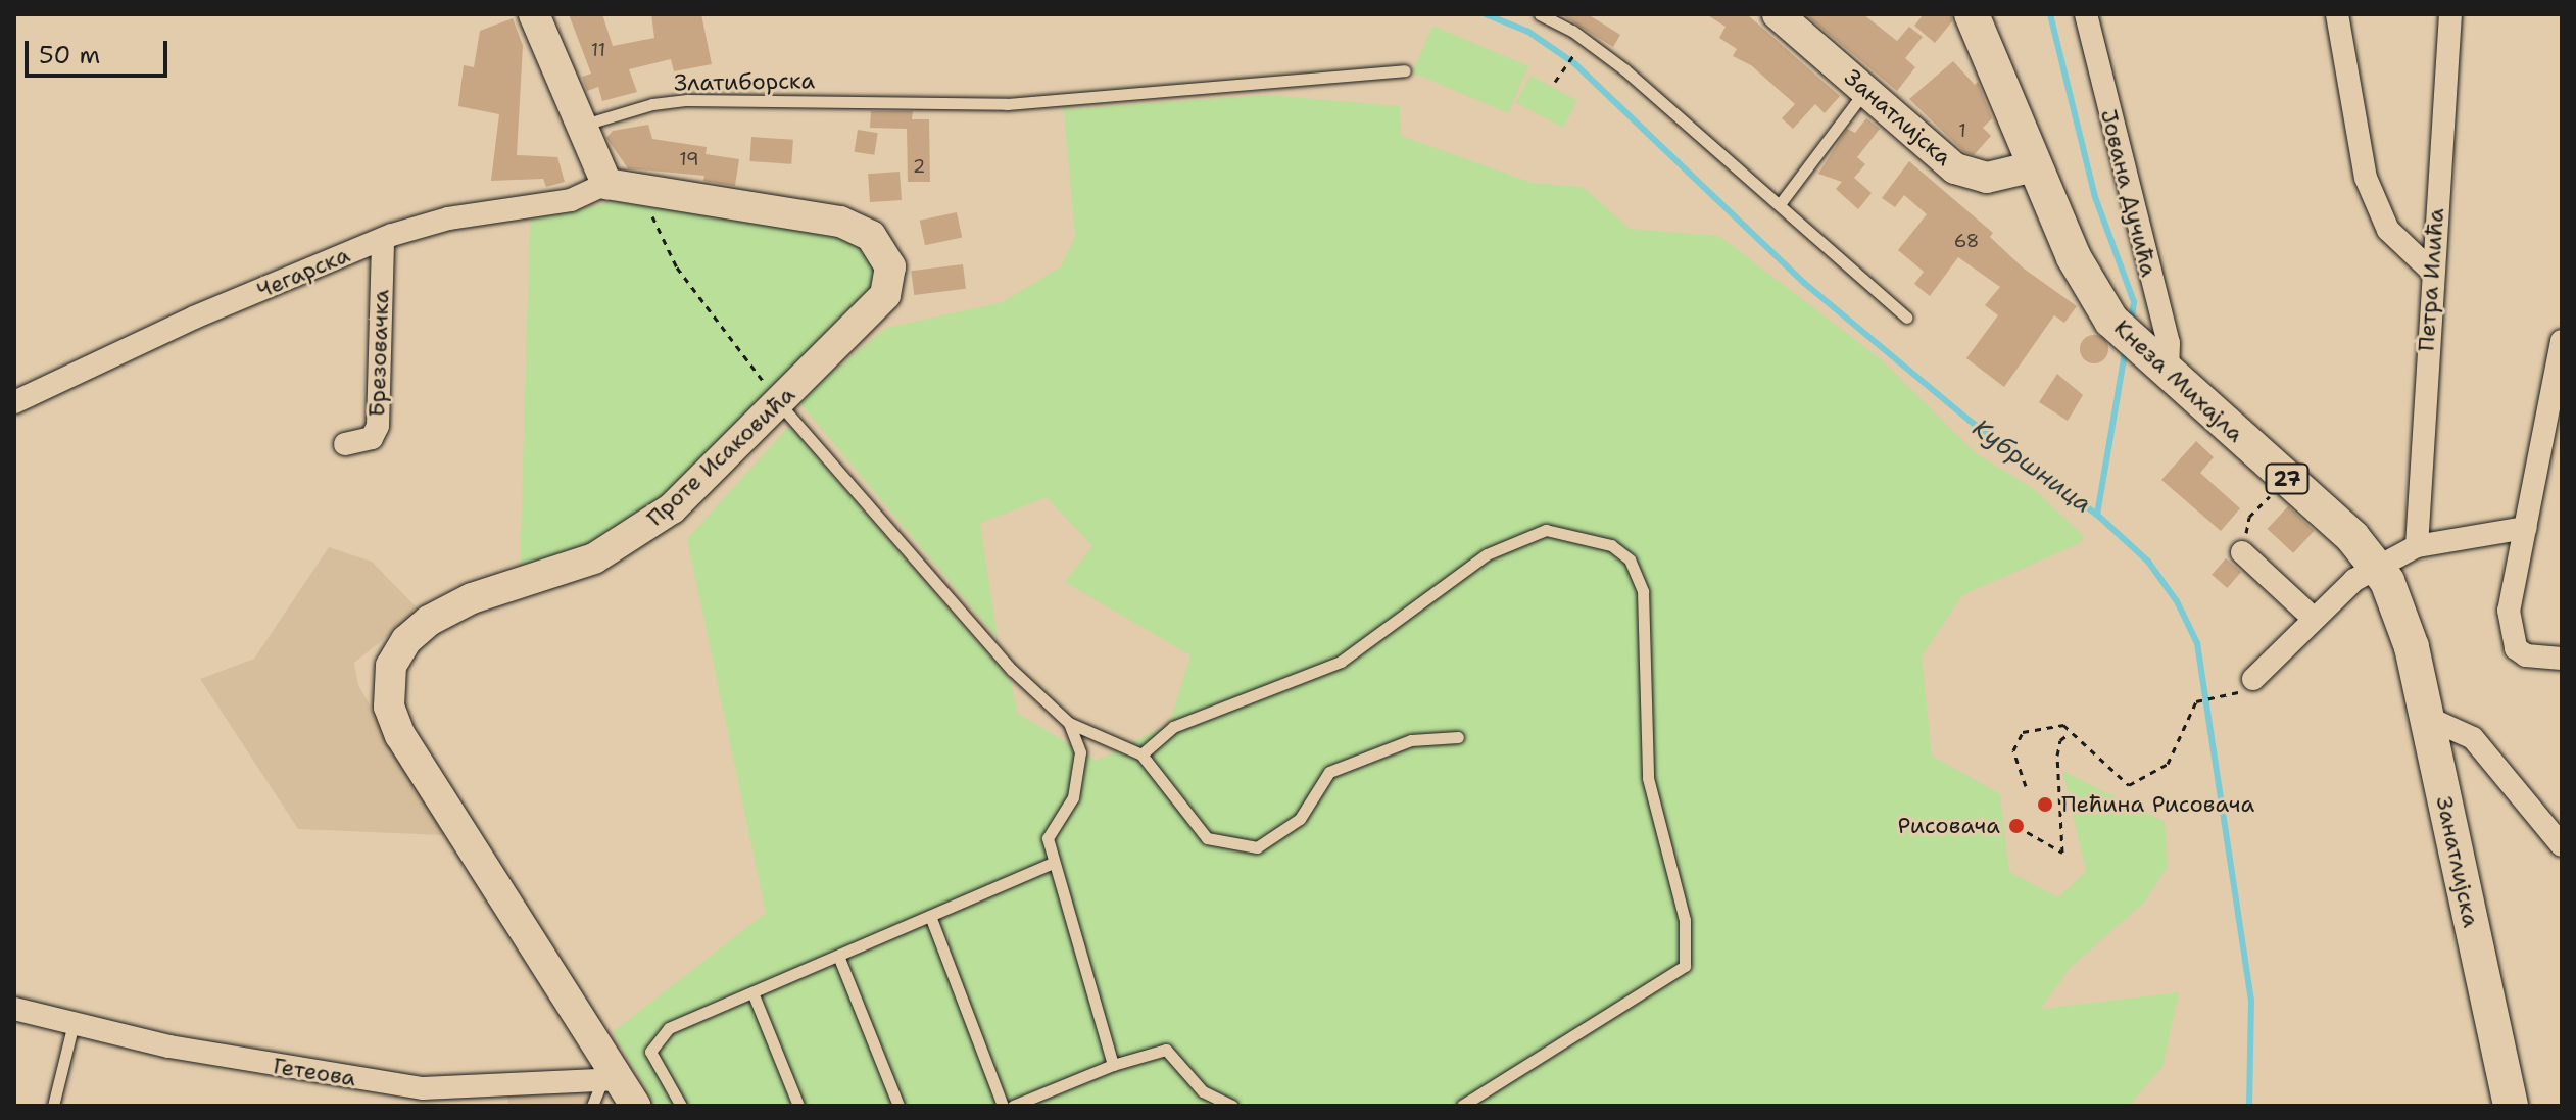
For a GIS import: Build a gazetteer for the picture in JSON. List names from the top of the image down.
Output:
{
  "streets": {
    "main road": ["Занатлијска", "Кнеза Михајла", "27"],
    "street": [
      "Јована Дучића",
      "Чегарска",
      "Петра Илића",
      "Брезовачка",
      "Проте Исаковића",
      "Гетеова"
    ],
    "lane": ["Златиборска"]
  },
  "crossings": [
    ["Занатлијска", "Кнеза Михајла"],
    ["Јована Дучића", "Кнеза Михајла"],
    ["Чегарска", "Брезовачка"],
    ["Чегарска", "Проте Исаковића"],
    ["Проте Исаковића", "Гетеова"]
  ],
  "water": ["Кубршница"],
  "places": ["Пећина Рисовача", "Рисовача"],
  "house_numbers": [
    "11",
    "1",
    "19",
    "2",
    "68"
  ],
  "scale_bar": "50 m"
}
